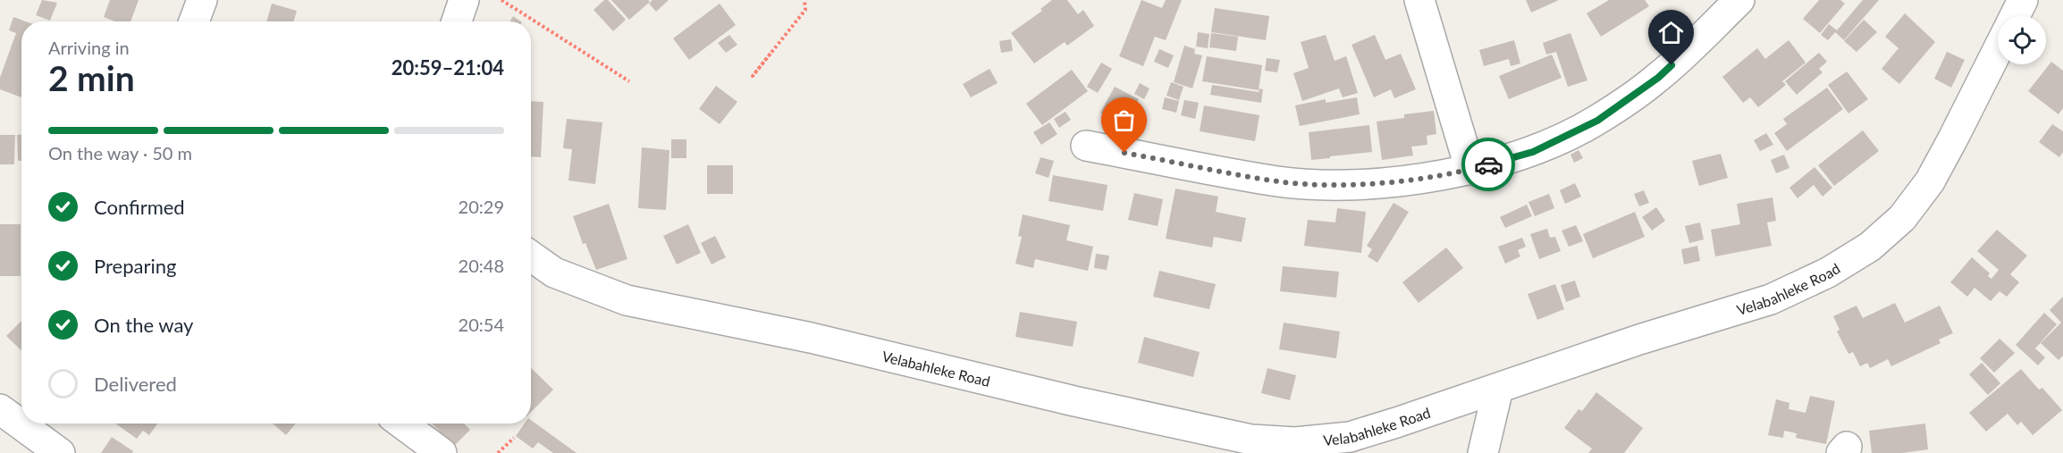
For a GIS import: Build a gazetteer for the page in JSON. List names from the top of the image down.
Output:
{
  "streets": {
    "street": ["Velabahleke Road"]
  },
  "page": {
    "heading": ["2 min", "Arriving in", "20:59–21:04"],
    "bar": "On the way · 50 m",
    "list": [
      ["Confirmed", "20:29"],
      ["Preparing", "20:48"],
      ["On the way", "20:54"],
      "Delivered"
    ]
  }
}
